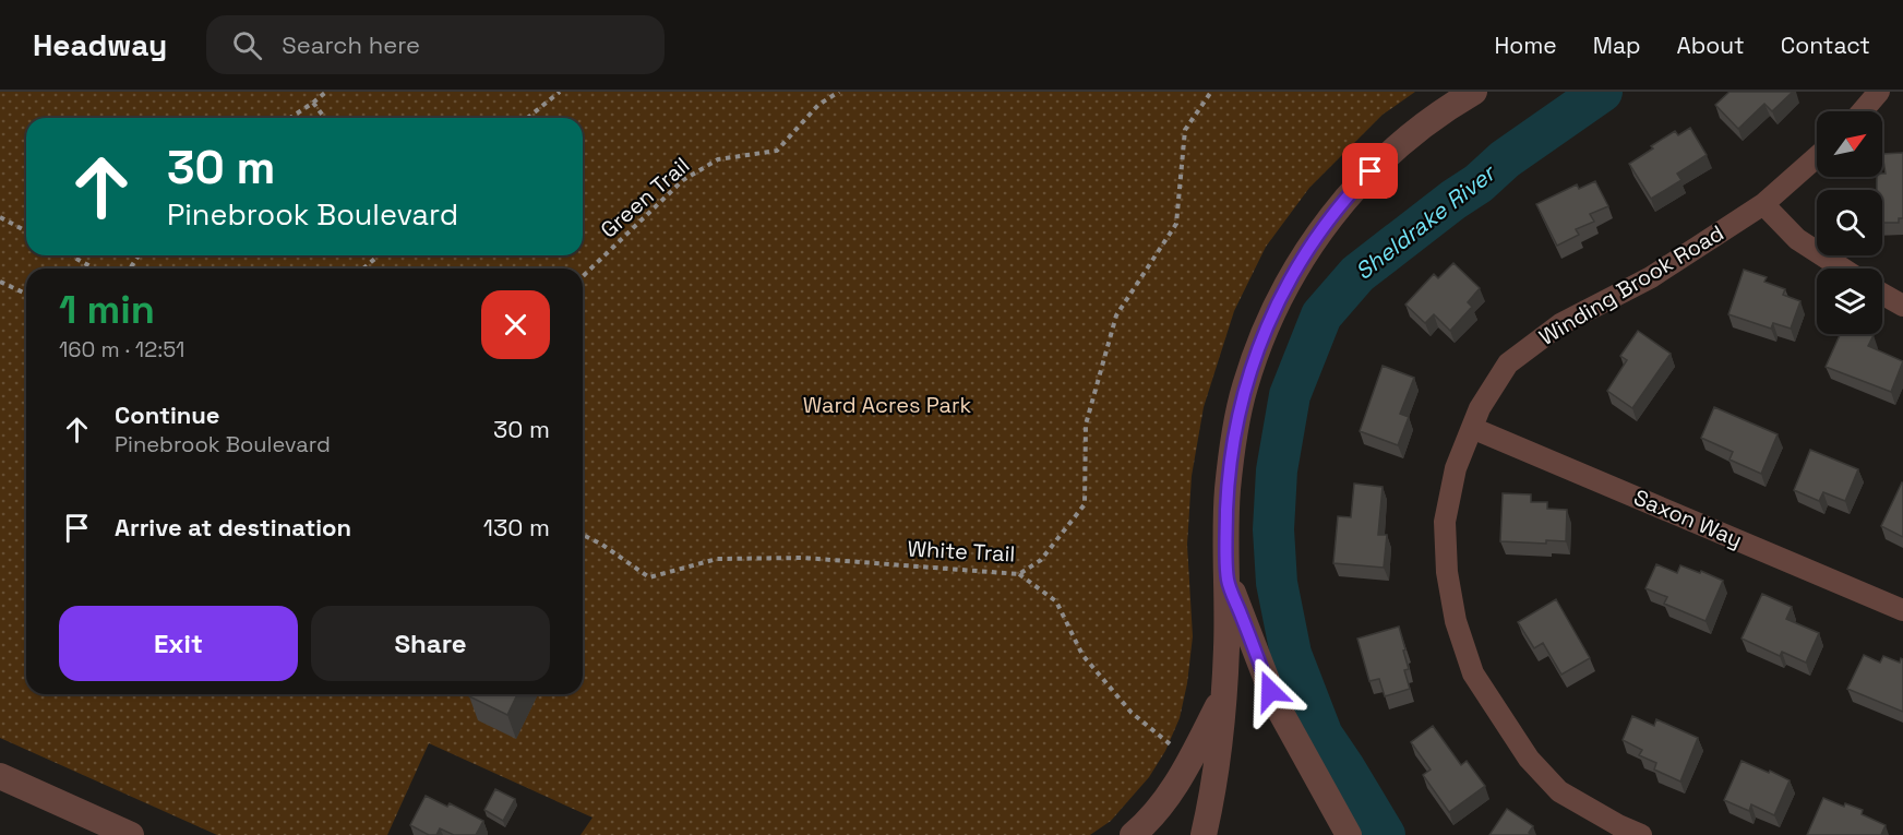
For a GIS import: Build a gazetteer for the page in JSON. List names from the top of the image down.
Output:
{
  "streets": {
    "street": ["Winding Brook Road", "Saxon Way"],
    "path": ["Green Trail", "White Trail"]
  },
  "crossings": [
    ["Winding Brook Road", "Saxon Way"]
  ],
  "water": ["Sheldrake River"],
  "parks": ["Ward Acres Park"],
  "north": "top right",
  "page": {
    "header": "Headway",
    "search": "Search here",
    "nav": [
      "Home",
      "Map",
      "About",
      "Contact"
    ],
    "turn": ["30 m", "Pinebrook Boulevard"],
    "heading": ["1 min", "160 m · 12:51"],
    "list": [
      {
        "name": "Continue",
        "note": "Pinebrook Boulevard",
        "value": "30 m"
      },
      {
        "name": "Arrive at destination",
        "value": "130 m"
      }
    ],
    "buttons": ["Exit", "Share"]
  }
}
